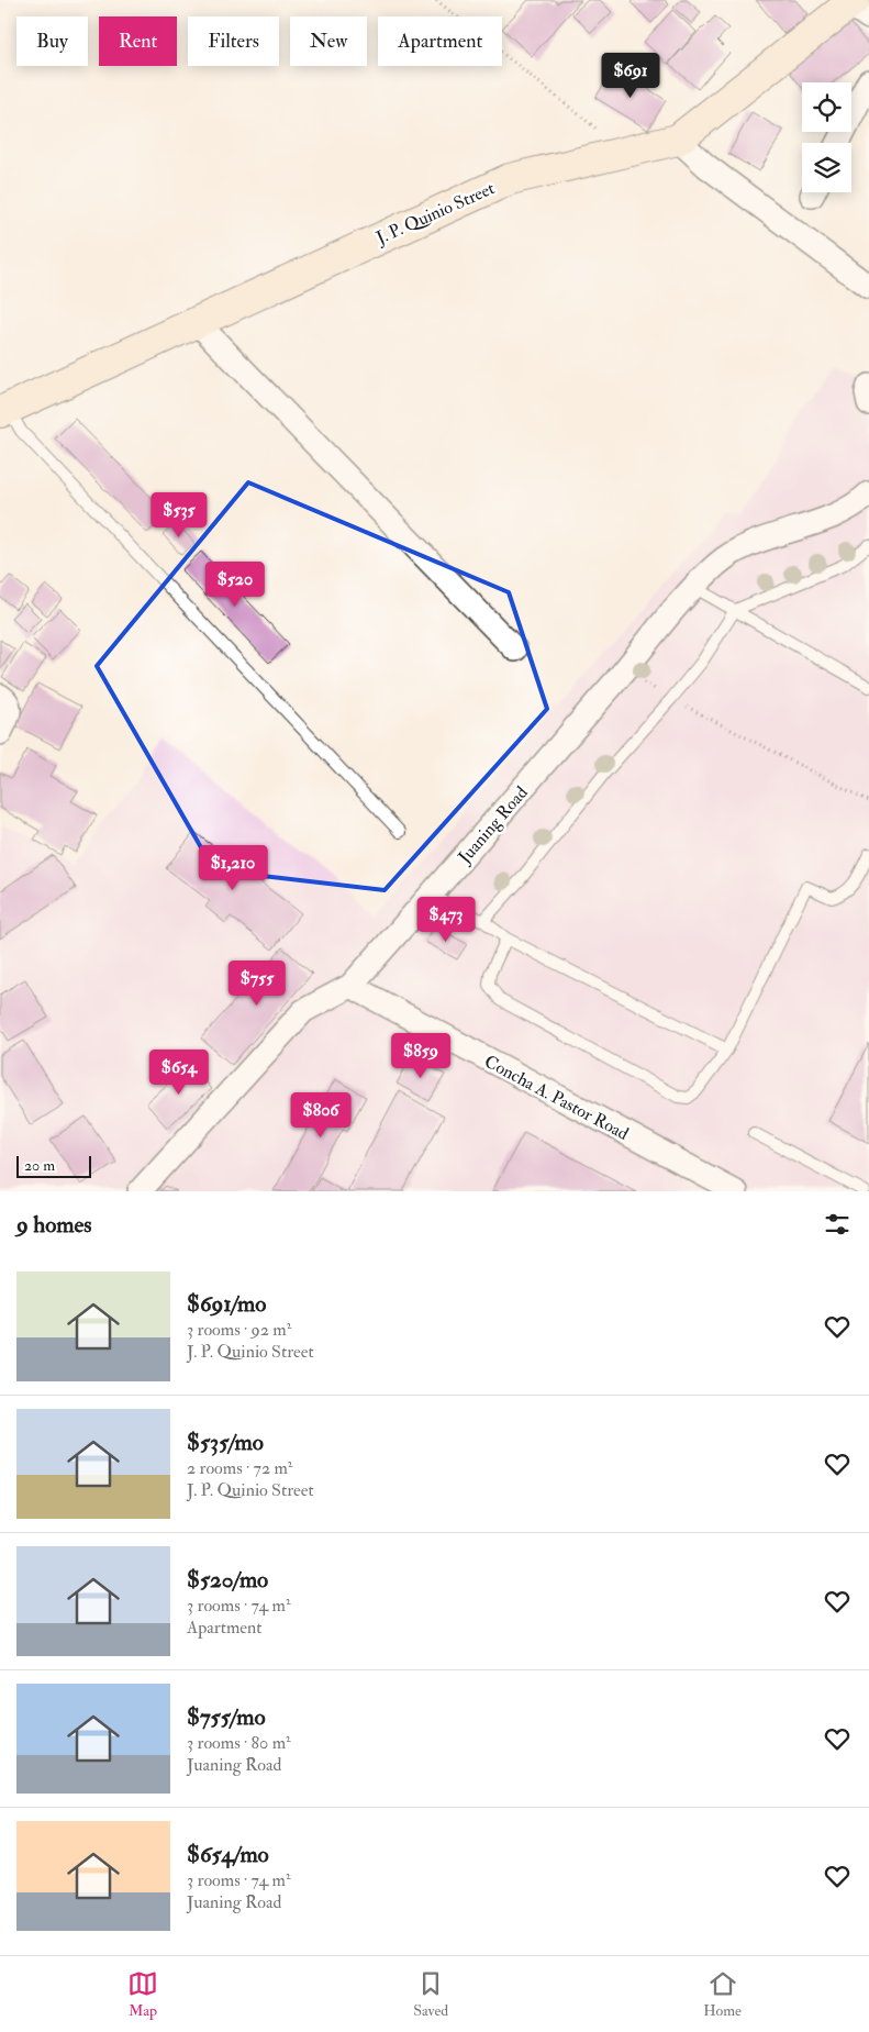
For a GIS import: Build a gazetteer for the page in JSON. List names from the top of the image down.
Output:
{
  "streets": {
    "street": ["J. P. Quinio Street", "Juaning Road", "Concha A. Pastor Road"]
  },
  "crossings": [
    ["Juaning Road", "Concha A. Pastor Road"]
  ],
  "scale_bar": "20 m",
  "page": {
    "chip": [
      "Buy",
      "Rent",
      "Filters",
      "New",
      "Apartment"
    ],
    "price": [
      "$691",
      "$535",
      "$520",
      "$1,210",
      "$473",
      "$755",
      "$859",
      "$654",
      "$806"
    ],
    "scale": "20 m",
    "heading": "9 homes",
    "list": [
      {
        "name": "$691/mo",
        "note": "3 rooms · 92 m² · J. P. Quinio Street"
      },
      {
        "name": "$535/mo",
        "note": "2 rooms · 72 m² · J. P. Quinio Street"
      },
      {
        "name": "$520/mo",
        "note": "3 rooms · 74 m² · Apartment"
      },
      {
        "name": "$755/mo",
        "note": "3 rooms · 80 m² · Juaning Road"
      },
      {
        "name": "$654/mo",
        "note": "3 rooms · 74 m² · Juaning Road"
      }
    ],
    "tabs": ["Map", "Saved", "Home"]
  }
}
